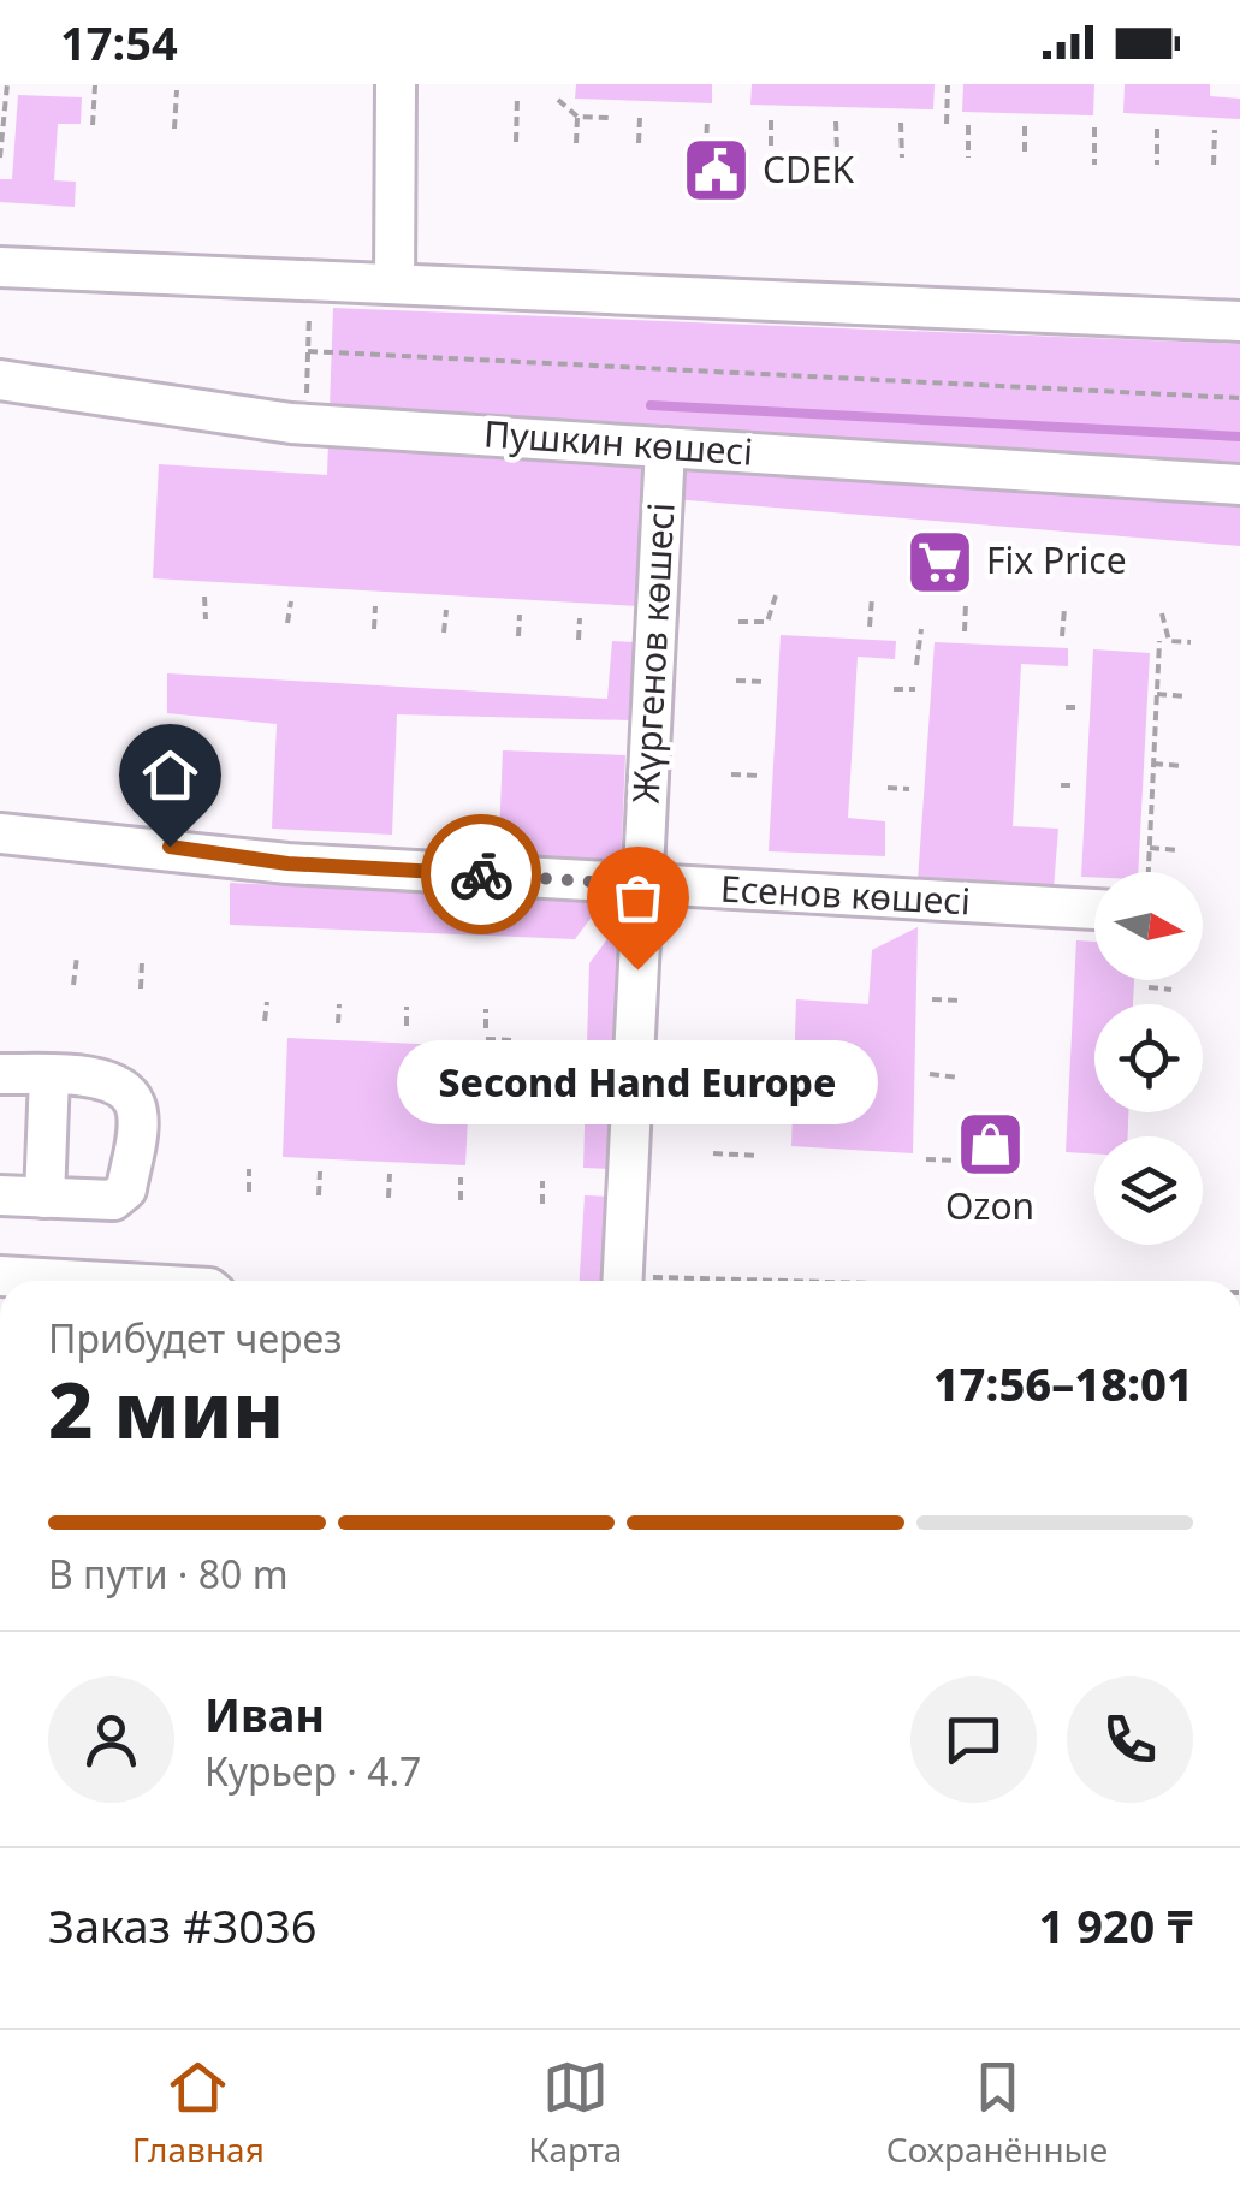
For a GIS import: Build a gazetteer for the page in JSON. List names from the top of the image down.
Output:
{
  "streets": {
    "street": ["Пушкин көшесі", "Жүргенов көшесі", "Есенов көшесі"]
  },
  "crossings": [
    ["Пушкин көшесі", "Жүргенов көшесі"],
    ["Жүргенов көшесі", "Есенов көшесі"]
  ],
  "places": {
    "public building": ["CDEK"],
    "supermarket": ["Fix Price"],
    "other": ["Second Hand Europe"],
    "shop": ["Ozon"]
  },
  "north": "right",
  "page": {
    "status": "17:54",
    "bubble": "Second Hand Europe",
    "heading": ["2 мин", "Прибудет через", "17:56–18:01"],
    "panel": [
      "Иван",
      "Курьер · 4.7",
      "Заказ #3036",
      "1 920 ₸"
    ],
    "bar": "В пути · 80 m",
    "tabs": ["Главная", "Карта", "Сохранённые"]
  }
}
